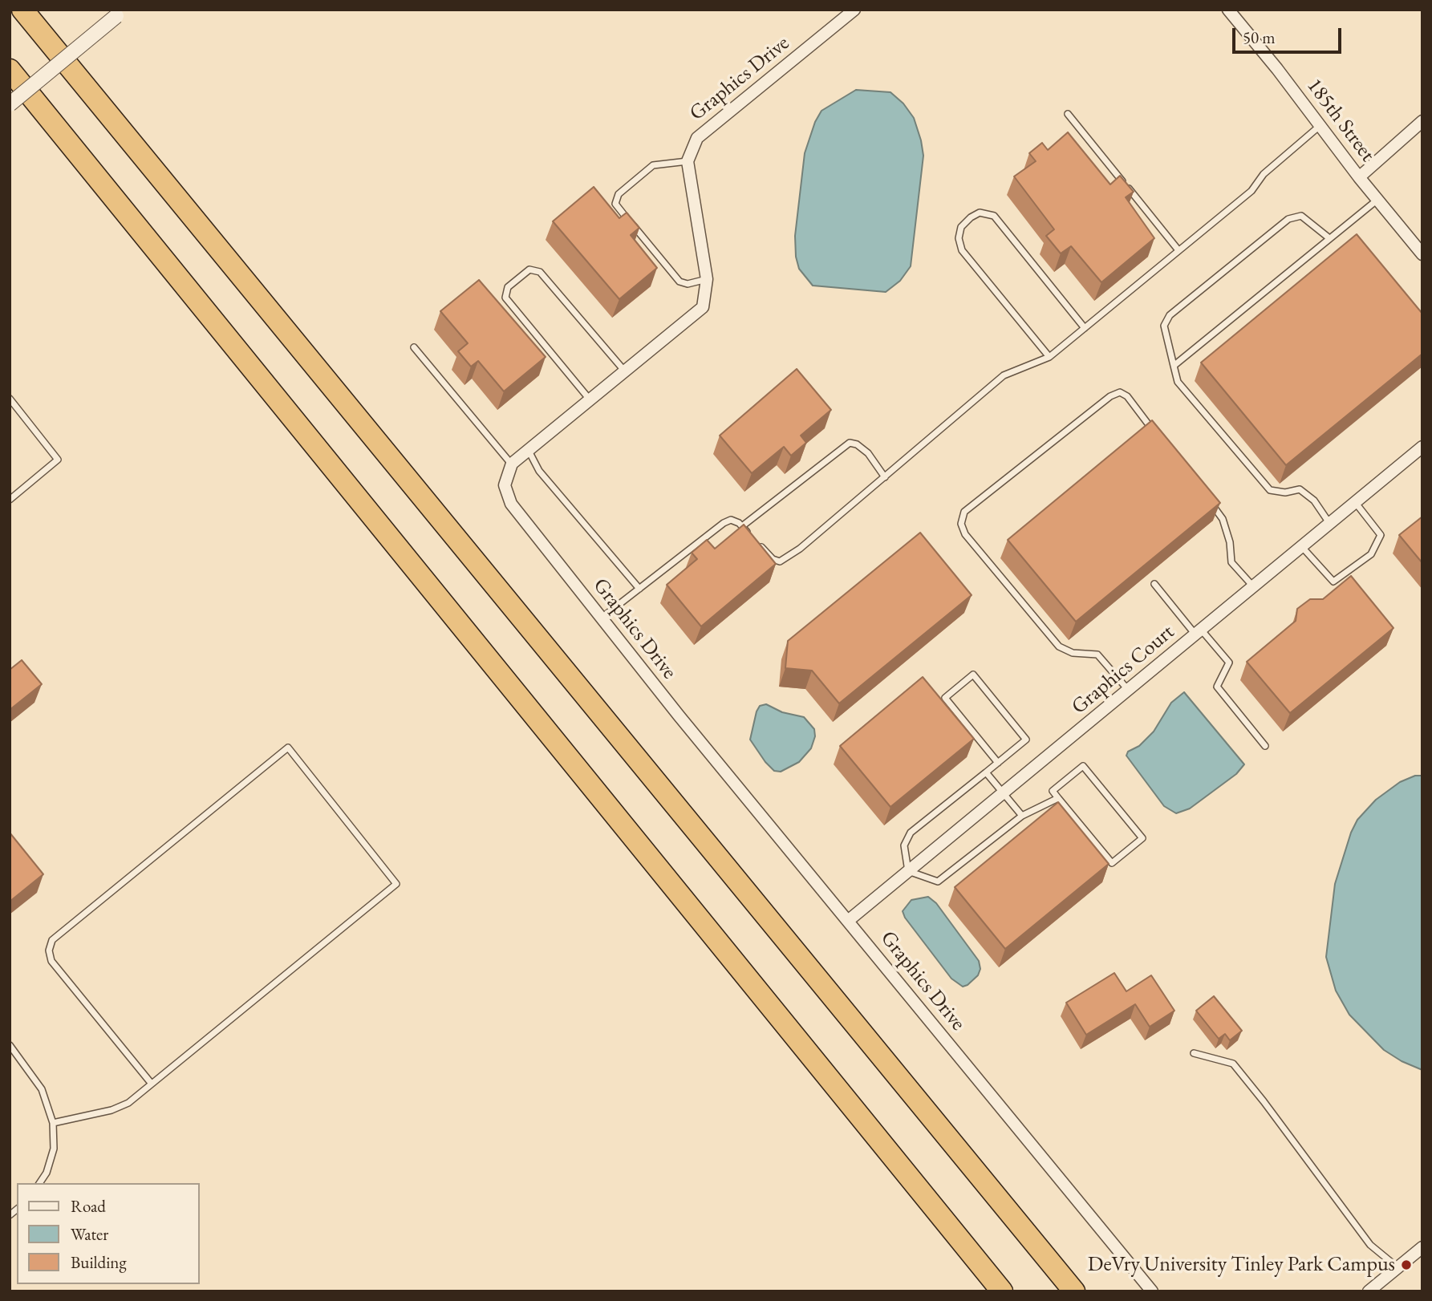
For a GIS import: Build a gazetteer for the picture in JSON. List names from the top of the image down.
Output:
{
  "streets": {
    "street": ["Graphics Drive", "185th Street", "Graphics Court"]
  },
  "crossings": [
    ["Graphics Drive", "Graphics Court"]
  ],
  "places": ["DeVry University Tinley Park Campus"],
  "legend": ["Road", "Water", "Building"],
  "scale_bar": "50 m"
}
